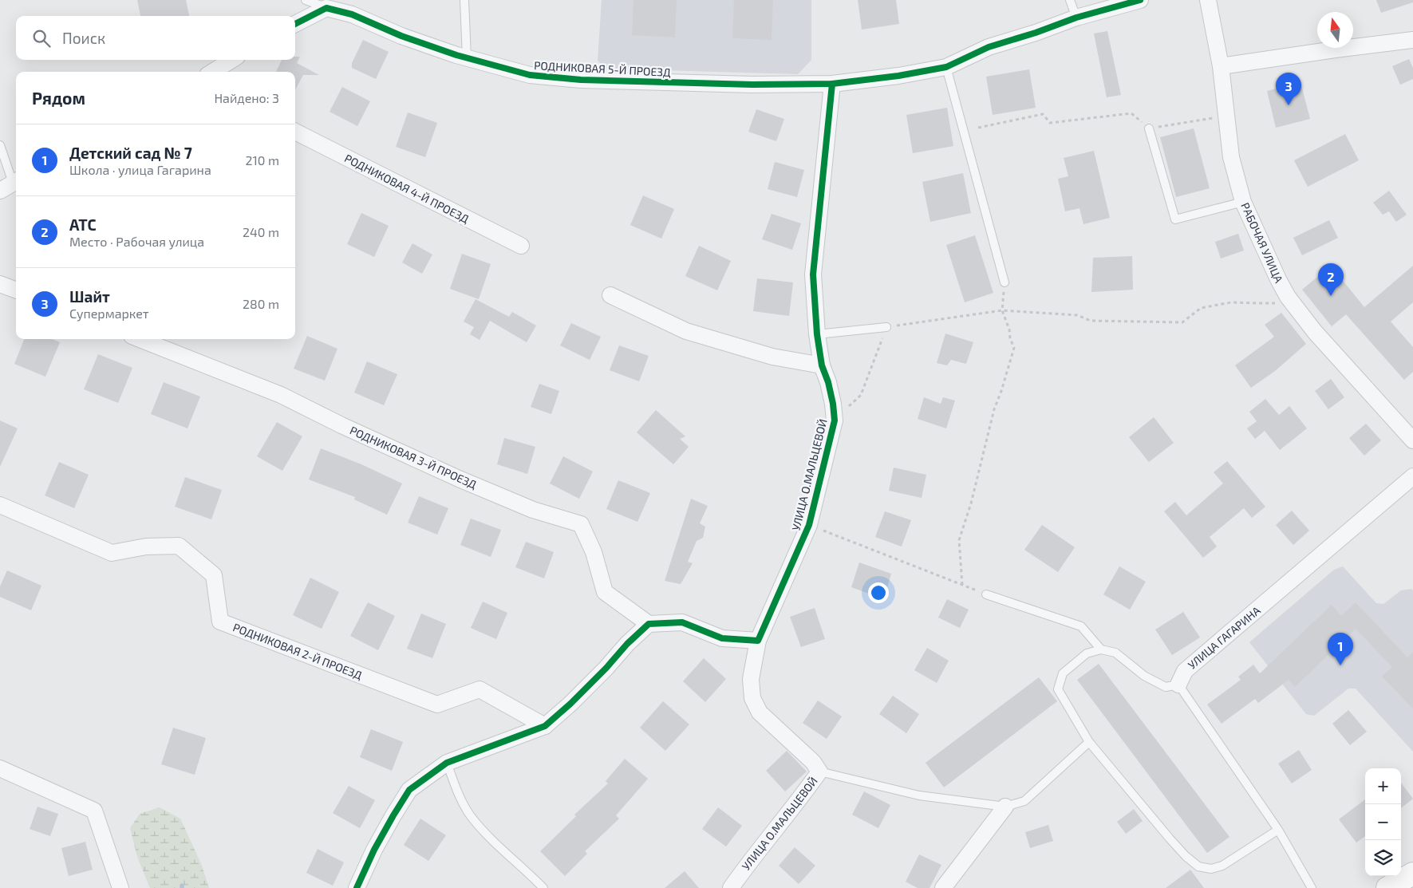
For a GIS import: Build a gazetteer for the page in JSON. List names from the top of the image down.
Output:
{
  "streets": {
    "street": [
      "РОДНИКОВАЯ 5-Й ПРОЕЗД",
      "РОДНИКОВАЯ 4-Й ПРОЕЗД",
      "РАБОЧАЯ УЛИЦА",
      "РОДНИКОВАЯ 3-Й ПРОЕЗД",
      "УЛИЦА О.МАЛЬЦЕВОЙ",
      "УЛИЦА ГАГАРИНА",
      "РОДНИКОВАЯ 2-Й ПРОЕЗД"
    ]
  },
  "crossings": [
    ["РОДНИКОВАЯ 5-Й ПРОЕЗД", "УЛИЦА О.МАЛЬЦЕВОЙ"]
  ],
  "north": "top",
  "page": {
    "search": "Поиск",
    "heading": ["Рядом", "Найдено: 3"],
    "pins": ["3", "2", "1"],
    "list": [
      {
        "mark": "1",
        "name": "Детский сад № 7",
        "note": "Школа · улица Гагарина",
        "value": "210 m"
      },
      {
        "mark": "2",
        "name": "АТС",
        "note": "Место · Рабочая улица",
        "value": "240 m"
      },
      {
        "mark": "3",
        "name": "Шайт",
        "note": "Супермаркет",
        "value": "280 m"
      }
    ],
    "map_buttons": ["+", "−"]
  }
}
